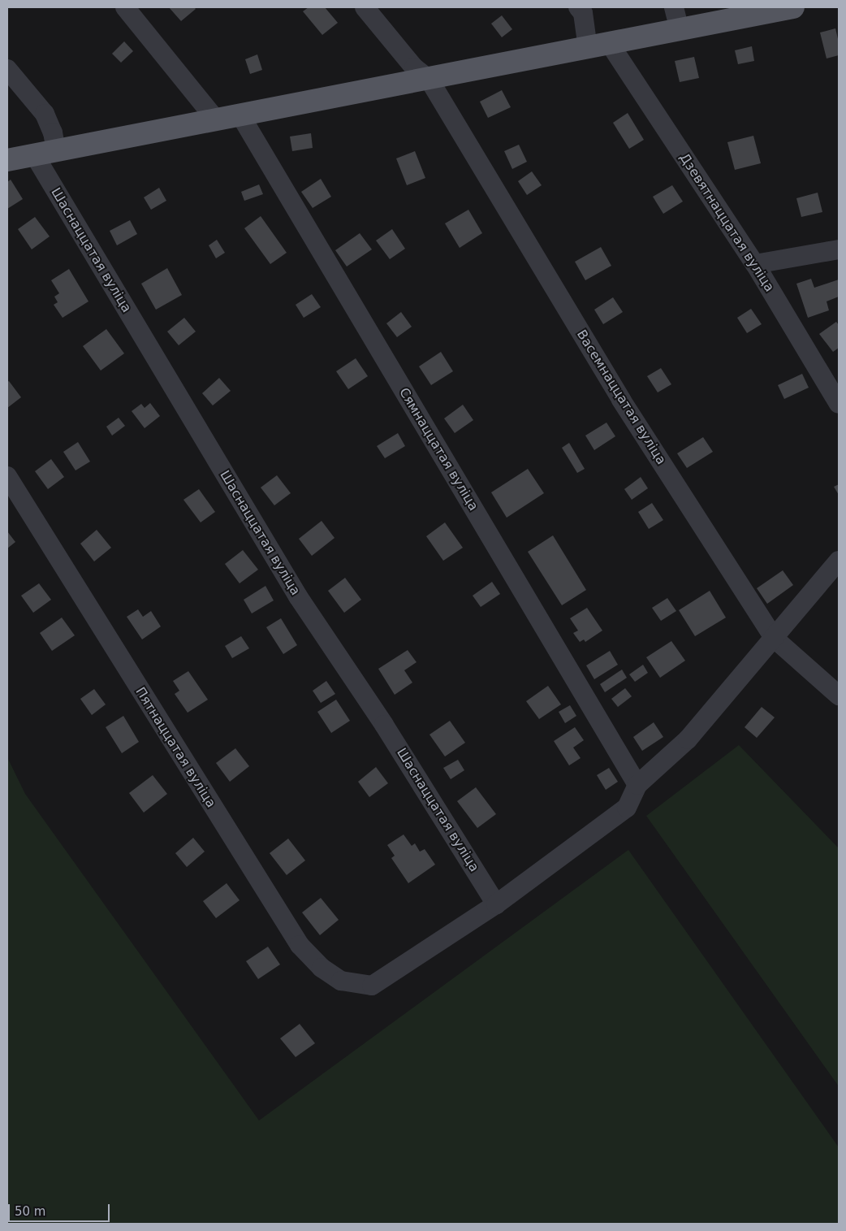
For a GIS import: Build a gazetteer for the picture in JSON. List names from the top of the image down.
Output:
{
  "streets": {
    "street": [
      "Дзевятнаццатая вуліца",
      "Шаснаццатая вуліца",
      "Васемнаццатая вуліца",
      "Сямнаццатая вуліца",
      "Пятнаццатая вуліца"
    ]
  },
  "crossings": [
    ["Шаснаццатая вуліца", "Пятнаццатая вуліца"]
  ],
  "scale_bar": "50 m"
}
